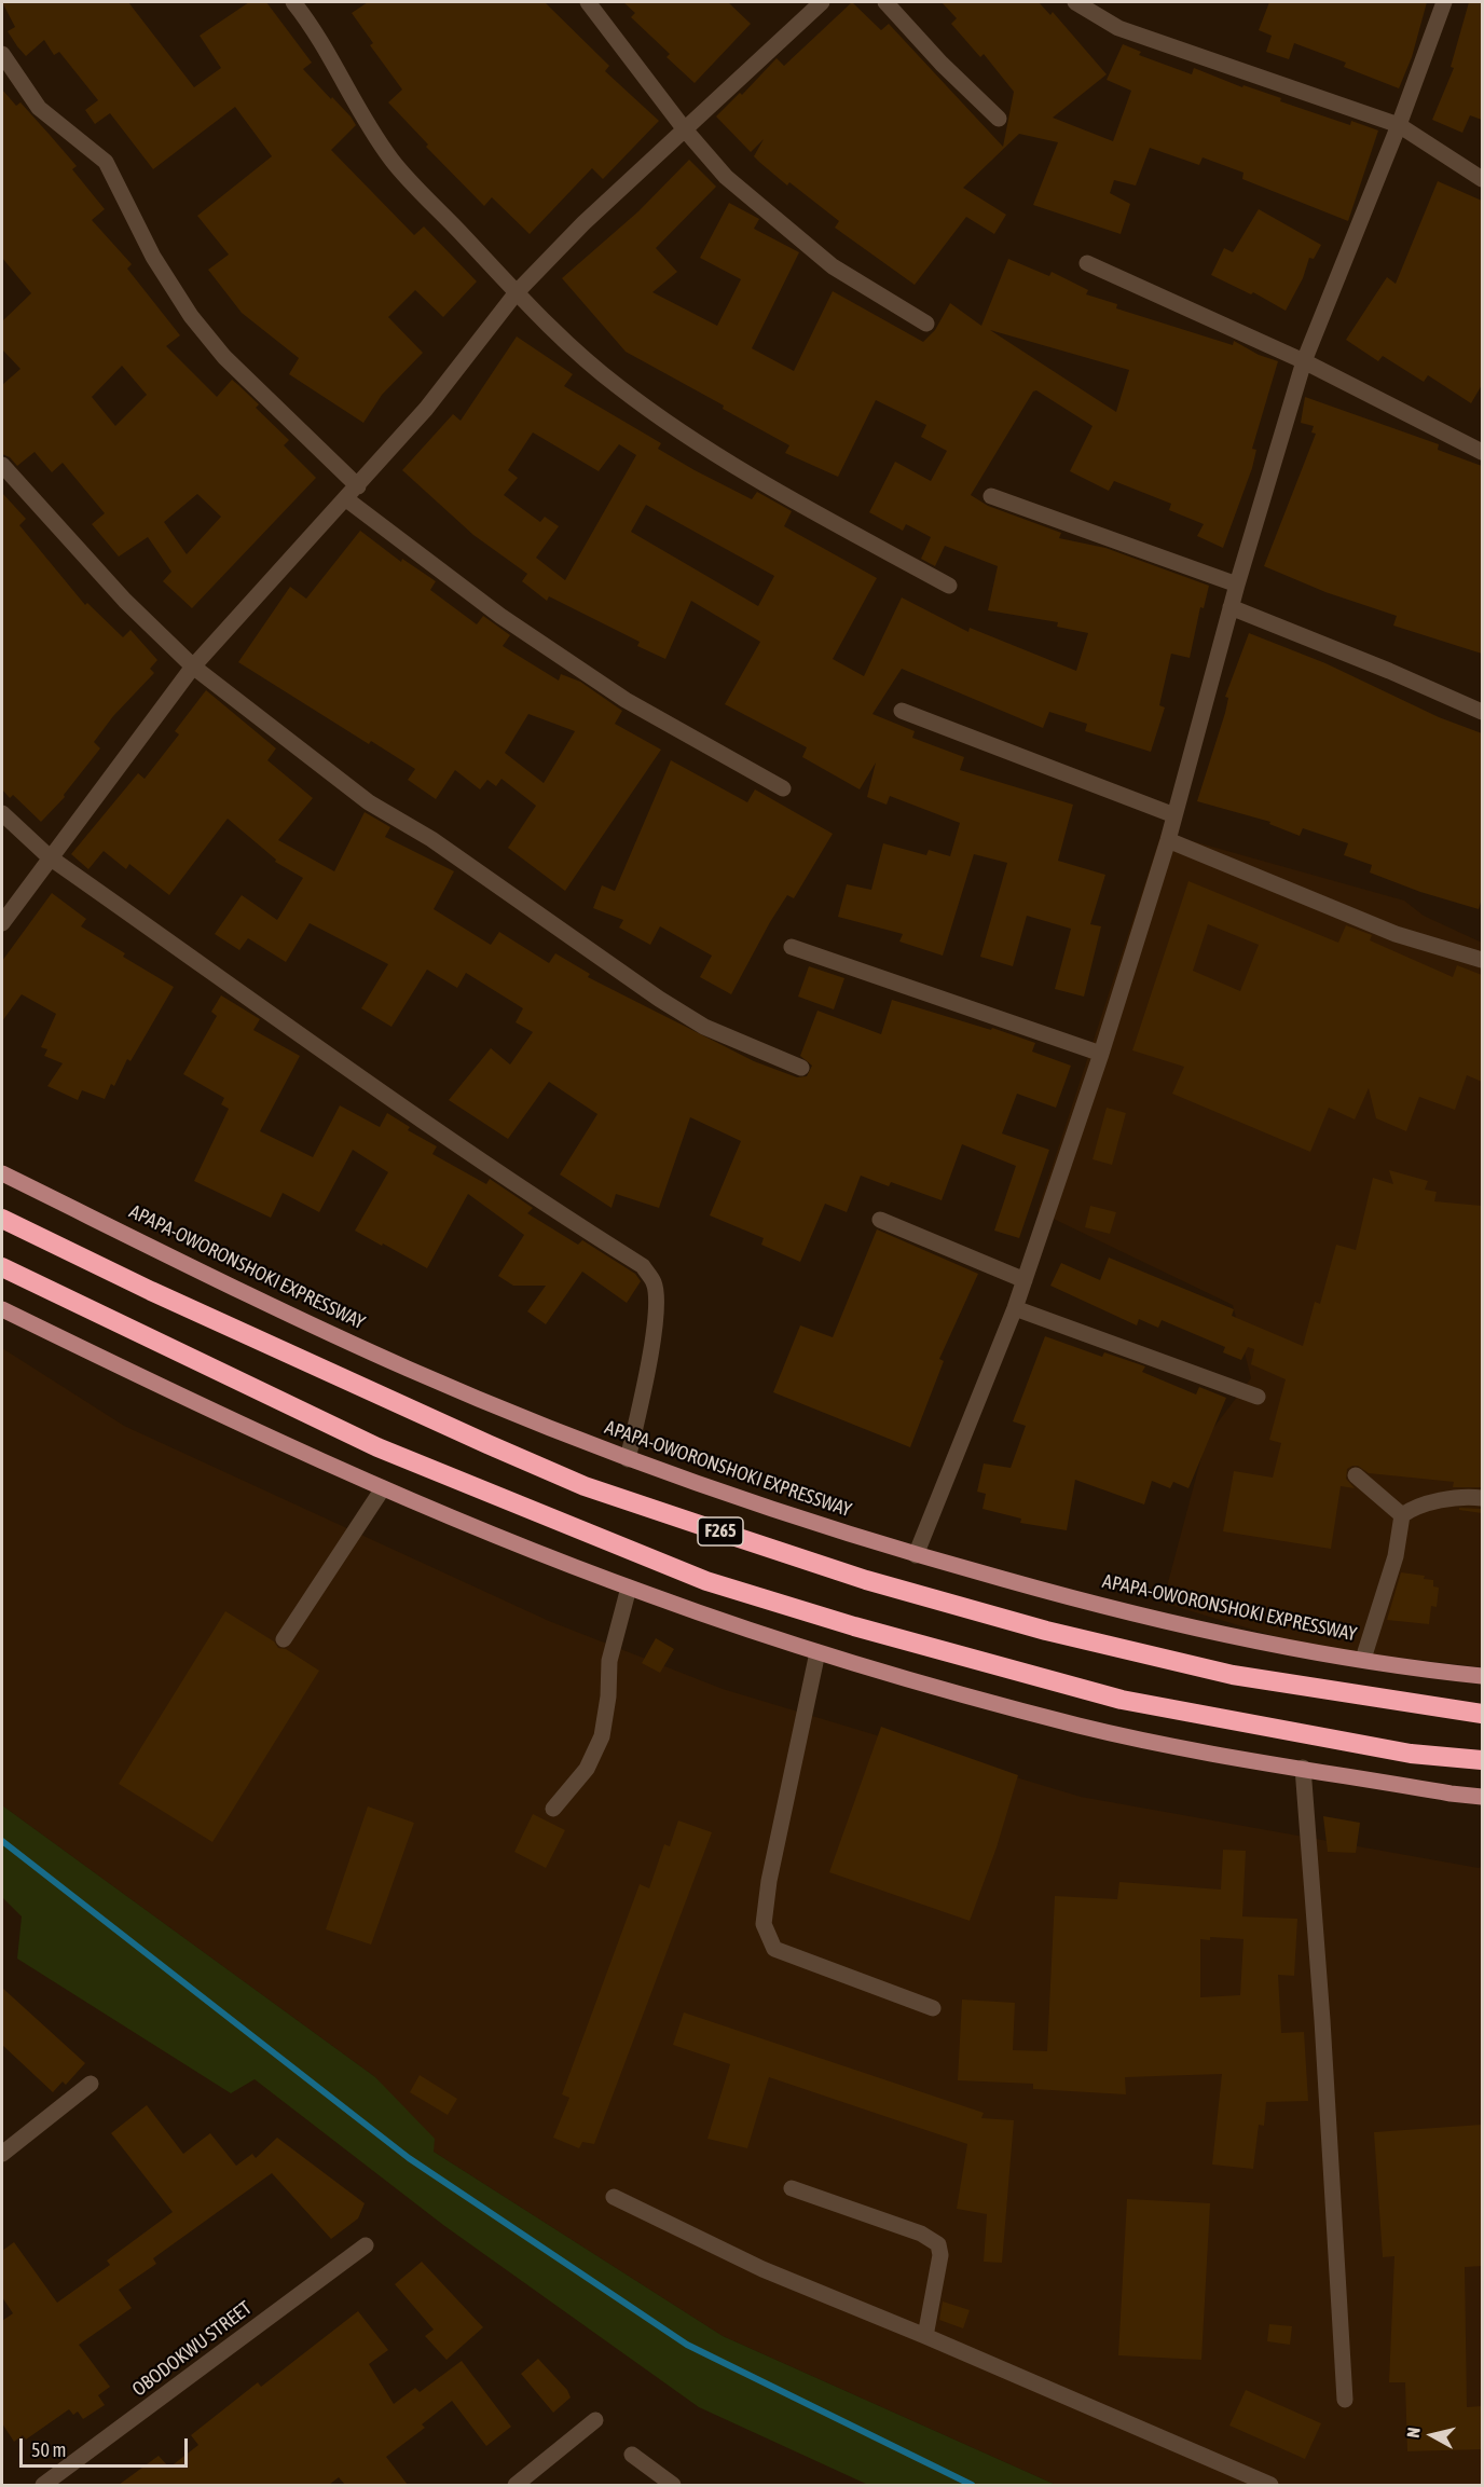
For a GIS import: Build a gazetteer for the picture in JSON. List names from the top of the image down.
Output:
{
  "streets": {
    "highway": ["F265"],
    "main road": ["APAPA-OWORONSHOKI EXPRESSWAY"],
    "street": ["OBODOKWU STREET"]
  },
  "scale_bar": "50 m",
  "north": "left"
}
